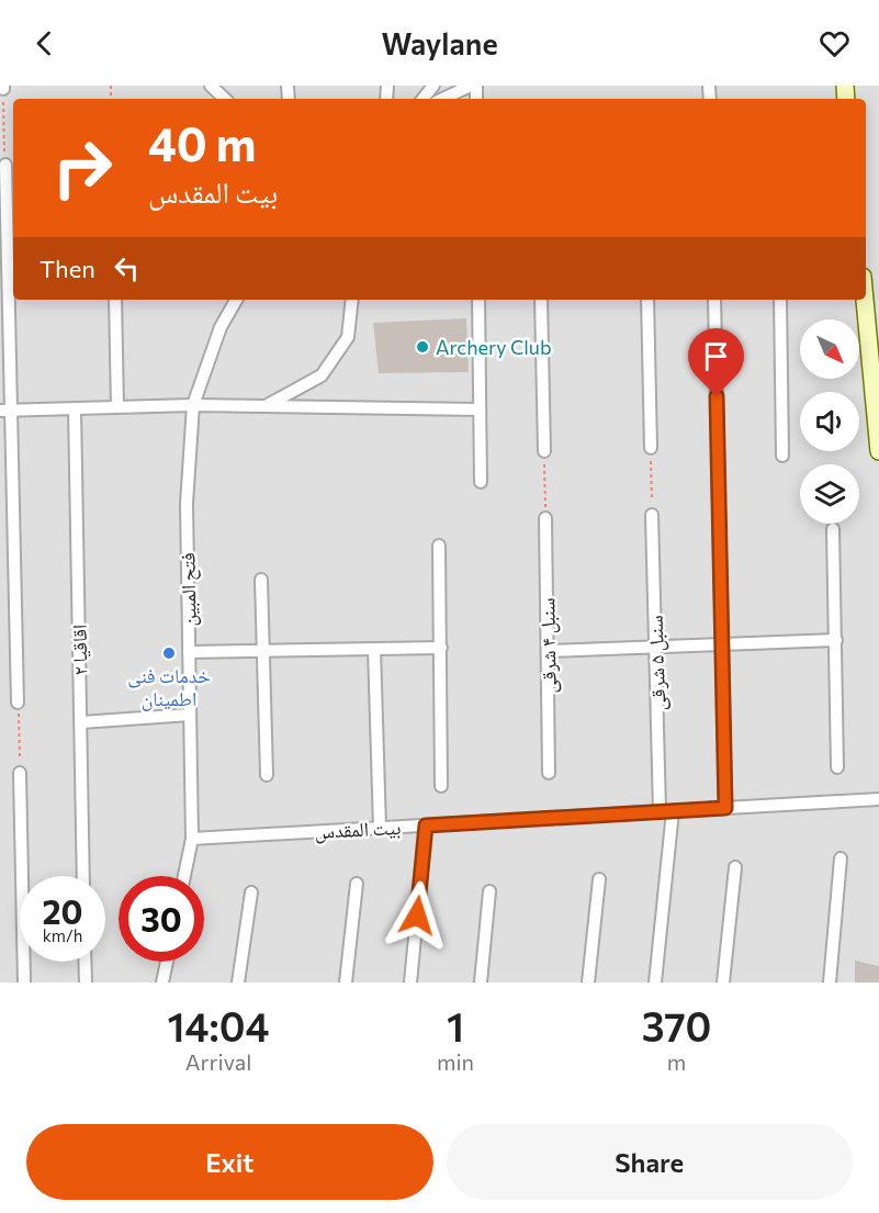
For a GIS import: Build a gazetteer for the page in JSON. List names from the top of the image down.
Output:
{
  "streets": {
    "street": [
      "فتح المبین",
      "سنبل ۴ شرقی",
      "اقاقیا ۲",
      "سنبل ۵ شرقی",
      "بیت المقدس"
    ]
  },
  "crossings": [
    ["فتح المبین", "بیت المقدس"],
    ["سنبل ۵ شرقی", "بیت المقدس"]
  ],
  "places": ["Archery Club", "خدمات فنی اطمینان"],
  "north": "bottom right",
  "page": {
    "header": "Waylane",
    "turn": ["40 m", "بیت المقدس"],
    "then": "Then",
    "speed": "20 km/h",
    "limit": "30",
    "eta": [
      "14:04",
      "Arrival",
      "1",
      "min",
      "370",
      "m"
    ],
    "buttons": ["Exit", "Share"]
  }
}
